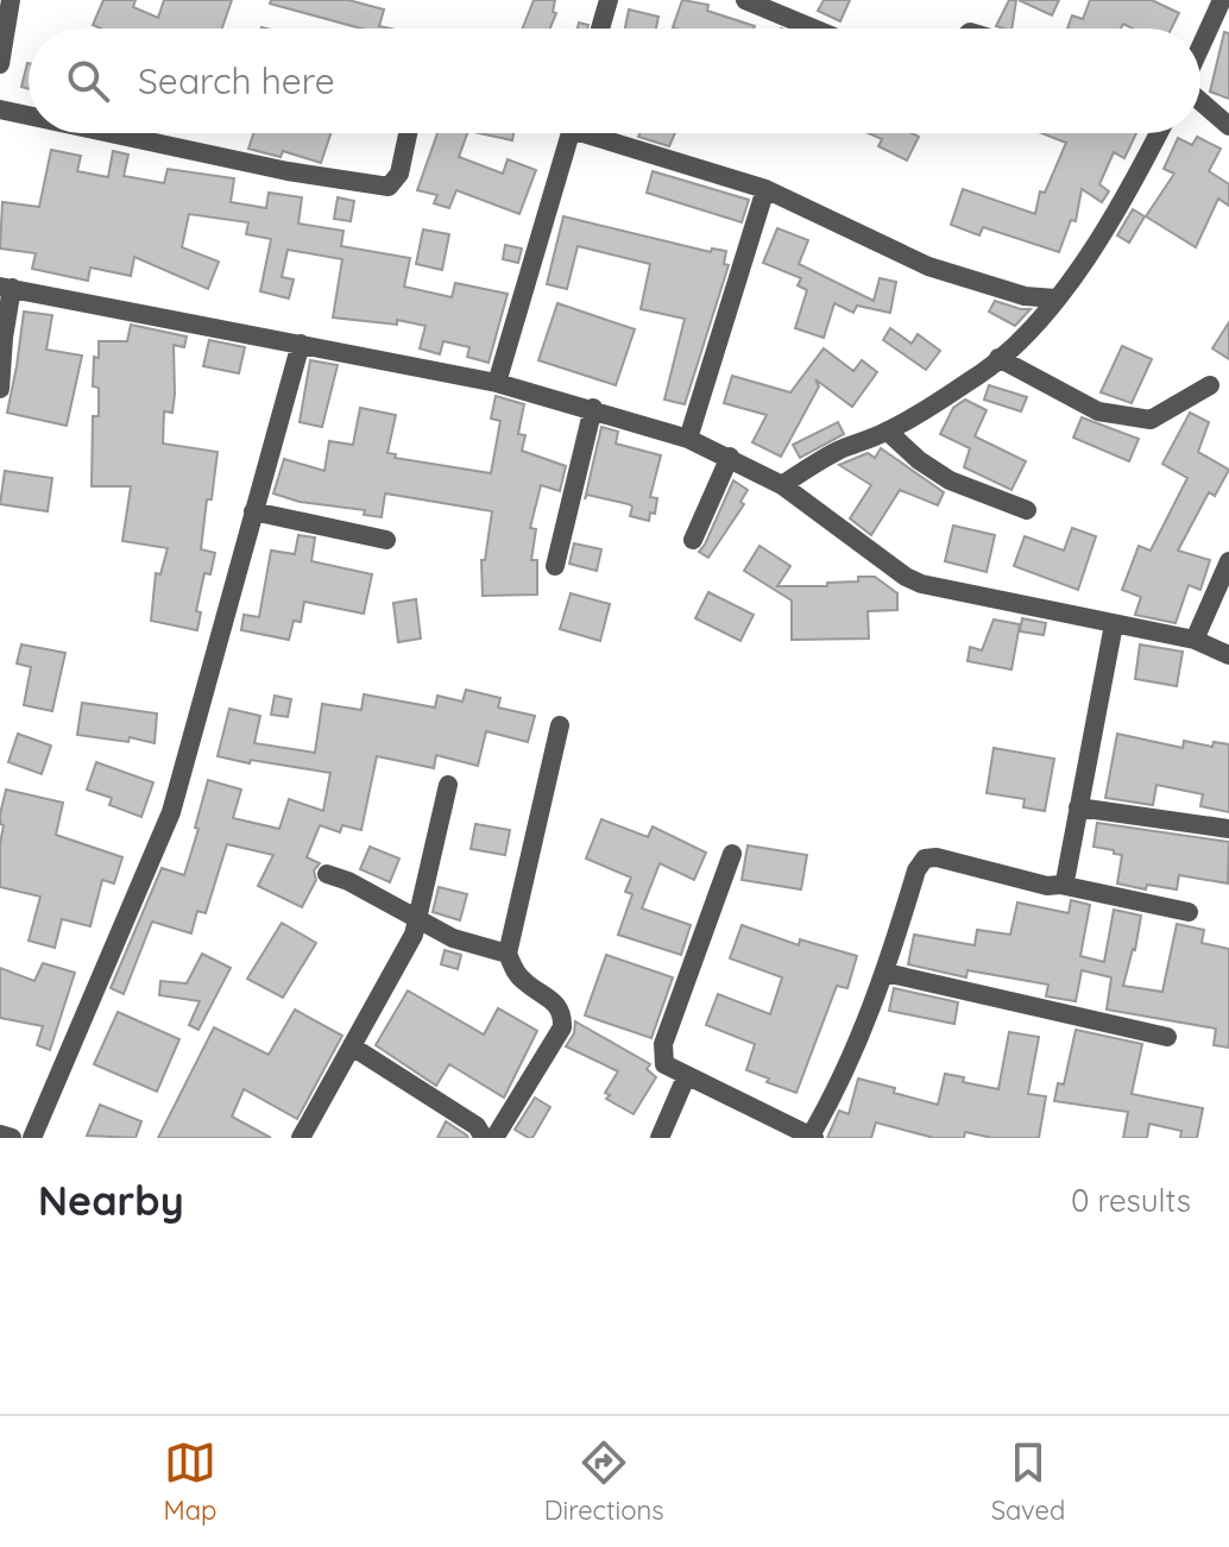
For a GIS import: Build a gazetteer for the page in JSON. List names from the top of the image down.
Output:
{
  "page": {
    "search": "Search here",
    "heading": ["Nearby", "0 results"],
    "nav": ["Map", "Directions", "Saved"]
  }
}
